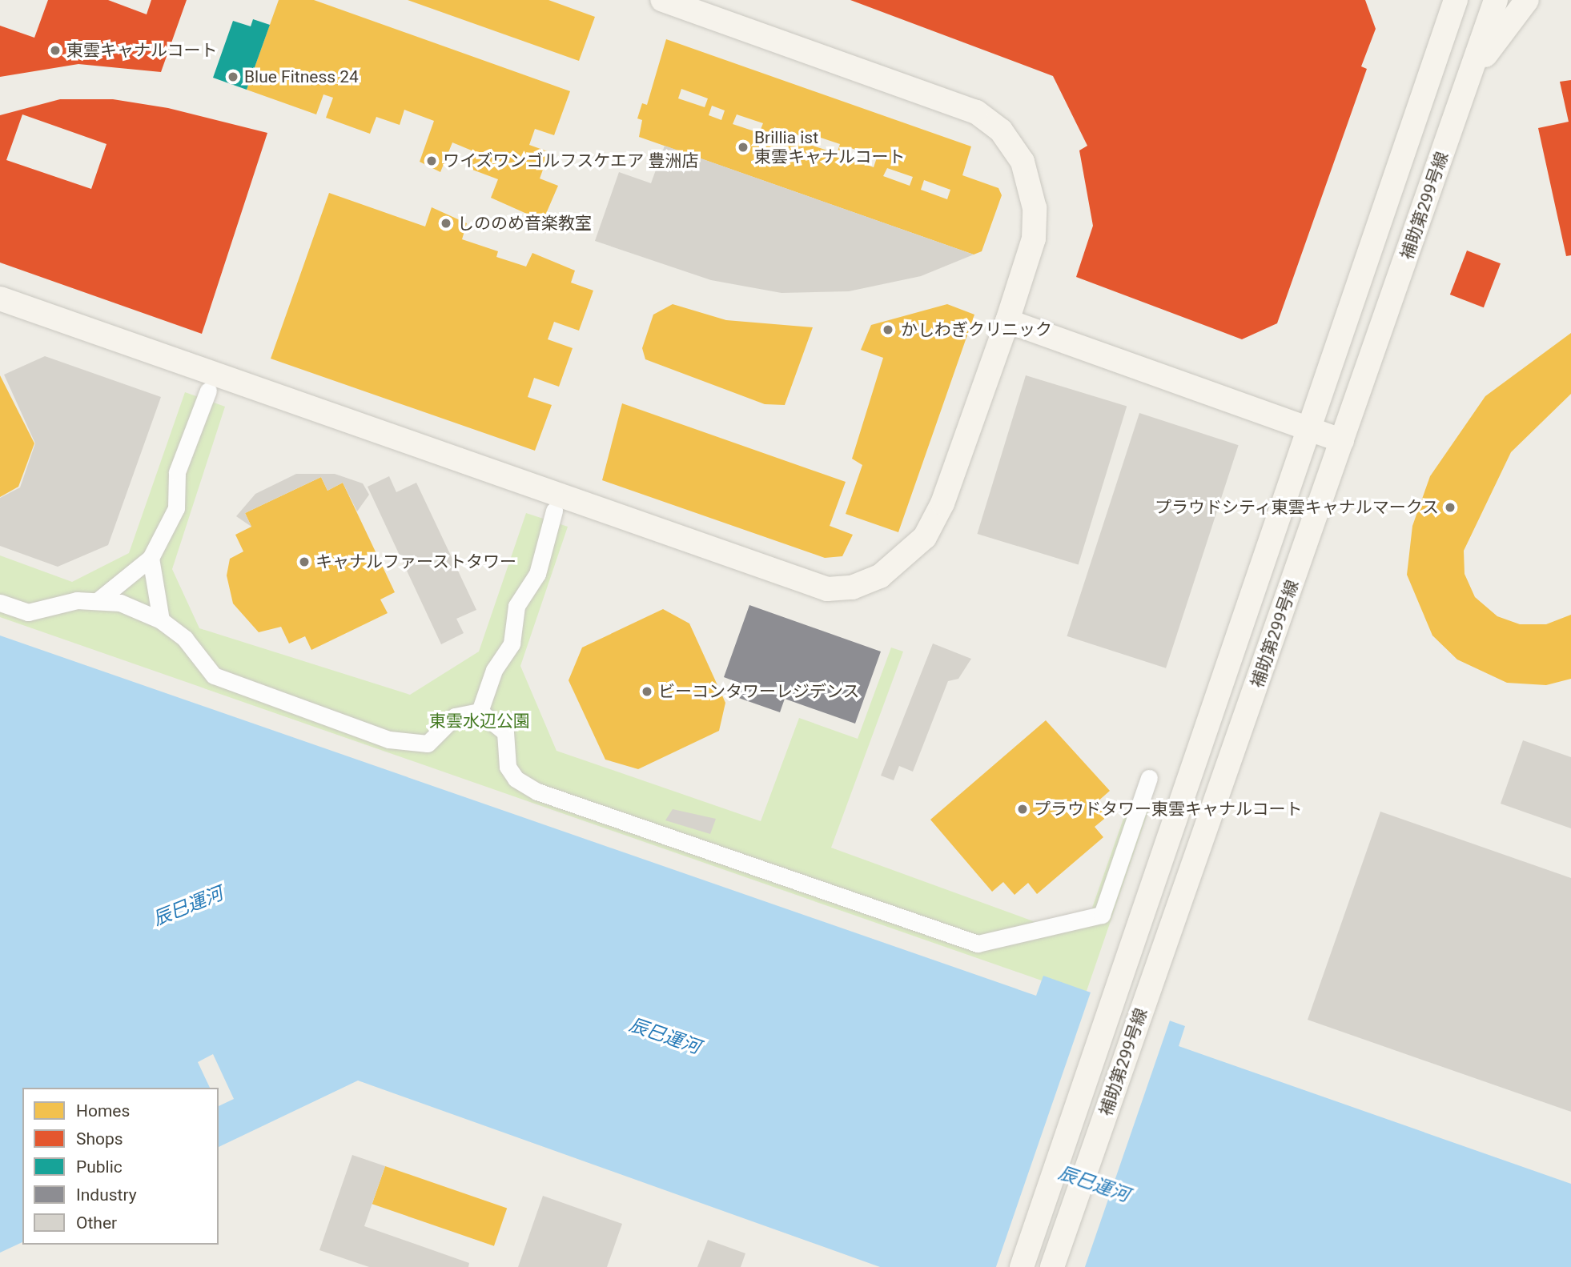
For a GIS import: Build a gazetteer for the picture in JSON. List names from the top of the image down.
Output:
{
  "streets": {
    "street": ["補助第299号線"]
  },
  "water": ["辰巳運河"],
  "parks": ["東雲水辺公園"],
  "places": [
    "東雲キャナルコート",
    "Blue Fitness 24",
    "Brillia ist 東雲キャナルコート",
    "ワイズワンゴルフスケエア 豊洲店",
    "しののめ音楽教室",
    "かしわぎクリニック",
    "プラウドシティ東雲キャナルマークス",
    "キャナルファーストタワー",
    "ビーコンタワーレジデンス",
    "プラウドタワー東雲キャナルコート"
  ],
  "legend": [
    "Homes",
    "Shops",
    "Public",
    "Industry",
    "Other"
  ]
}
